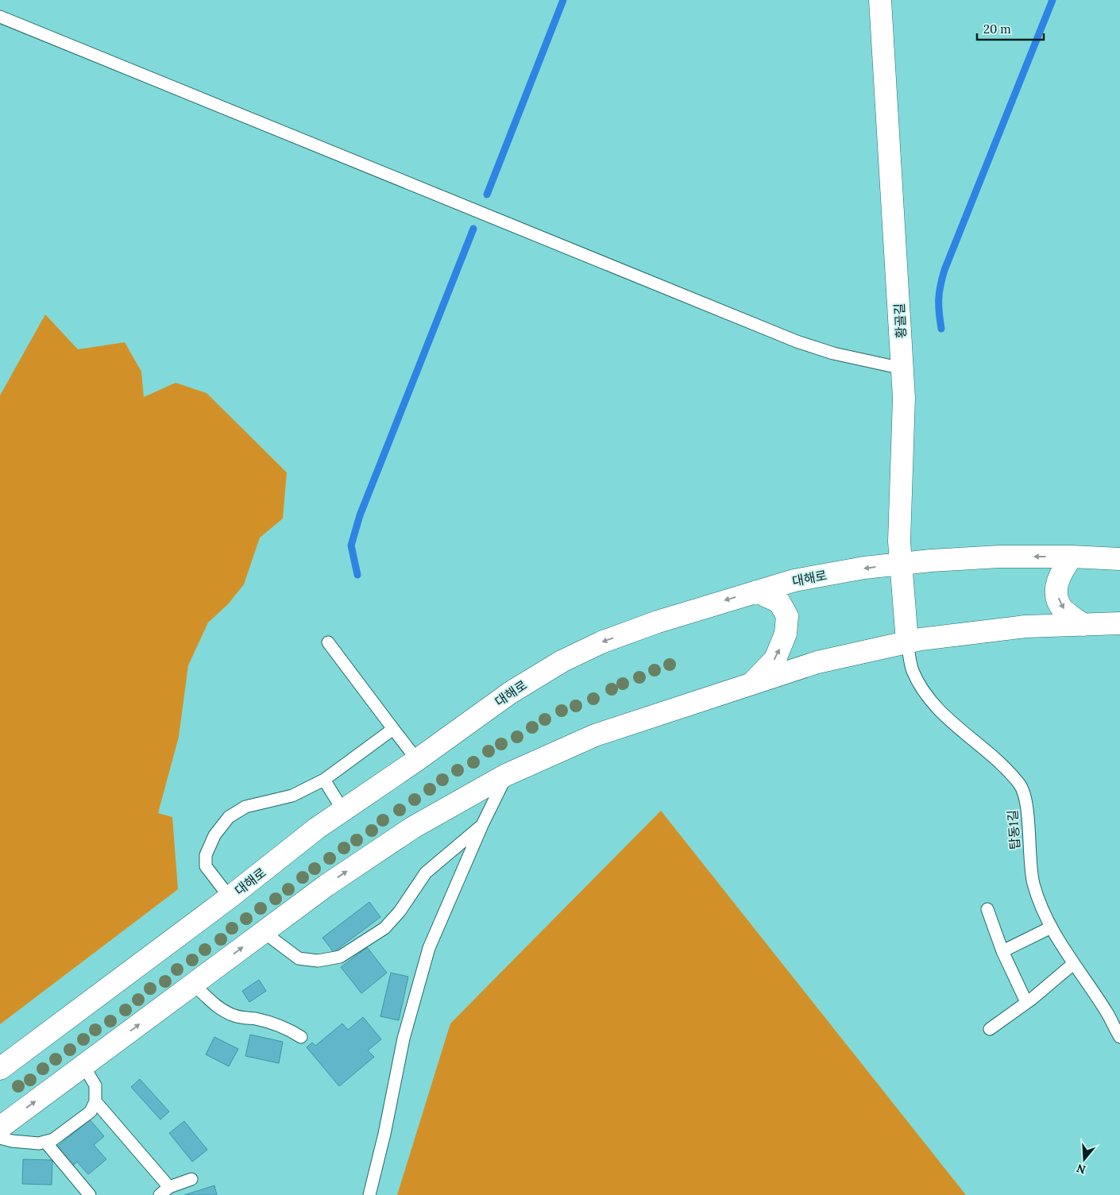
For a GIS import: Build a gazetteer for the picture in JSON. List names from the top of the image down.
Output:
{
  "streets": {
    "main road": ["황골길", "대해로"],
    "lane": ["탑동1길"]
  },
  "crossings": [
    ["황골길", "대해로"],
    ["황골길", "탑동1길"]
  ],
  "scale_bar": "20 m",
  "north": "bottom"
}
